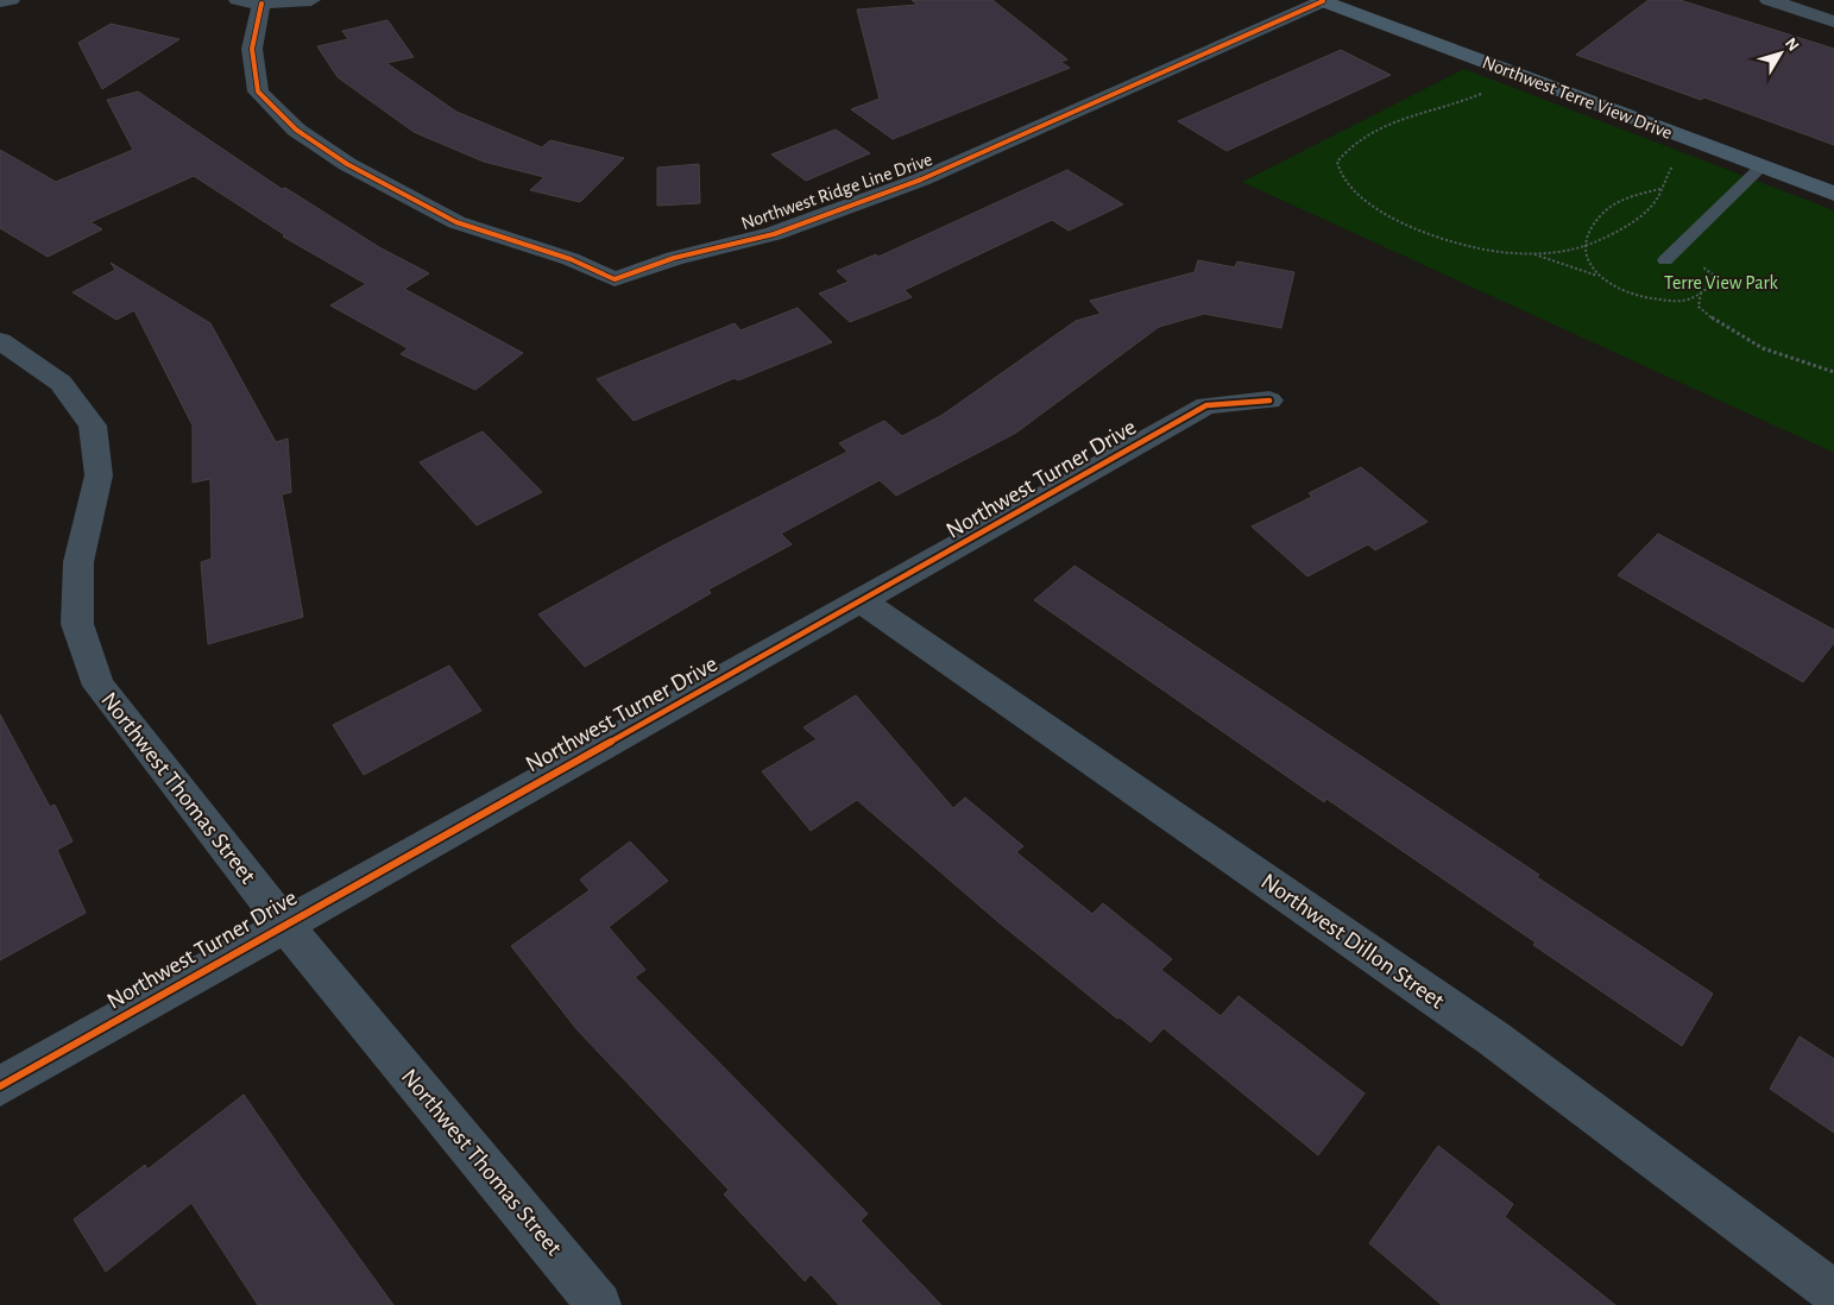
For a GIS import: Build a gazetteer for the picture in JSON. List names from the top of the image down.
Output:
{
  "streets": {
    "street": [
      "Northwest Terre View Drive",
      "Northwest Ridge Line Drive",
      "Northwest Turner Drive",
      "Northwest Thomas Street",
      "Northwest Dillon Street"
    ]
  },
  "crossings": [
    ["Northwest Terre View Drive", "Northwest Ridge Line Drive"],
    ["Northwest Turner Drive", "Northwest Thomas Street"],
    ["Northwest Turner Drive", "Northwest Dillon Street"]
  ],
  "parks": ["Terre View Park"],
  "north": "top right"
}
